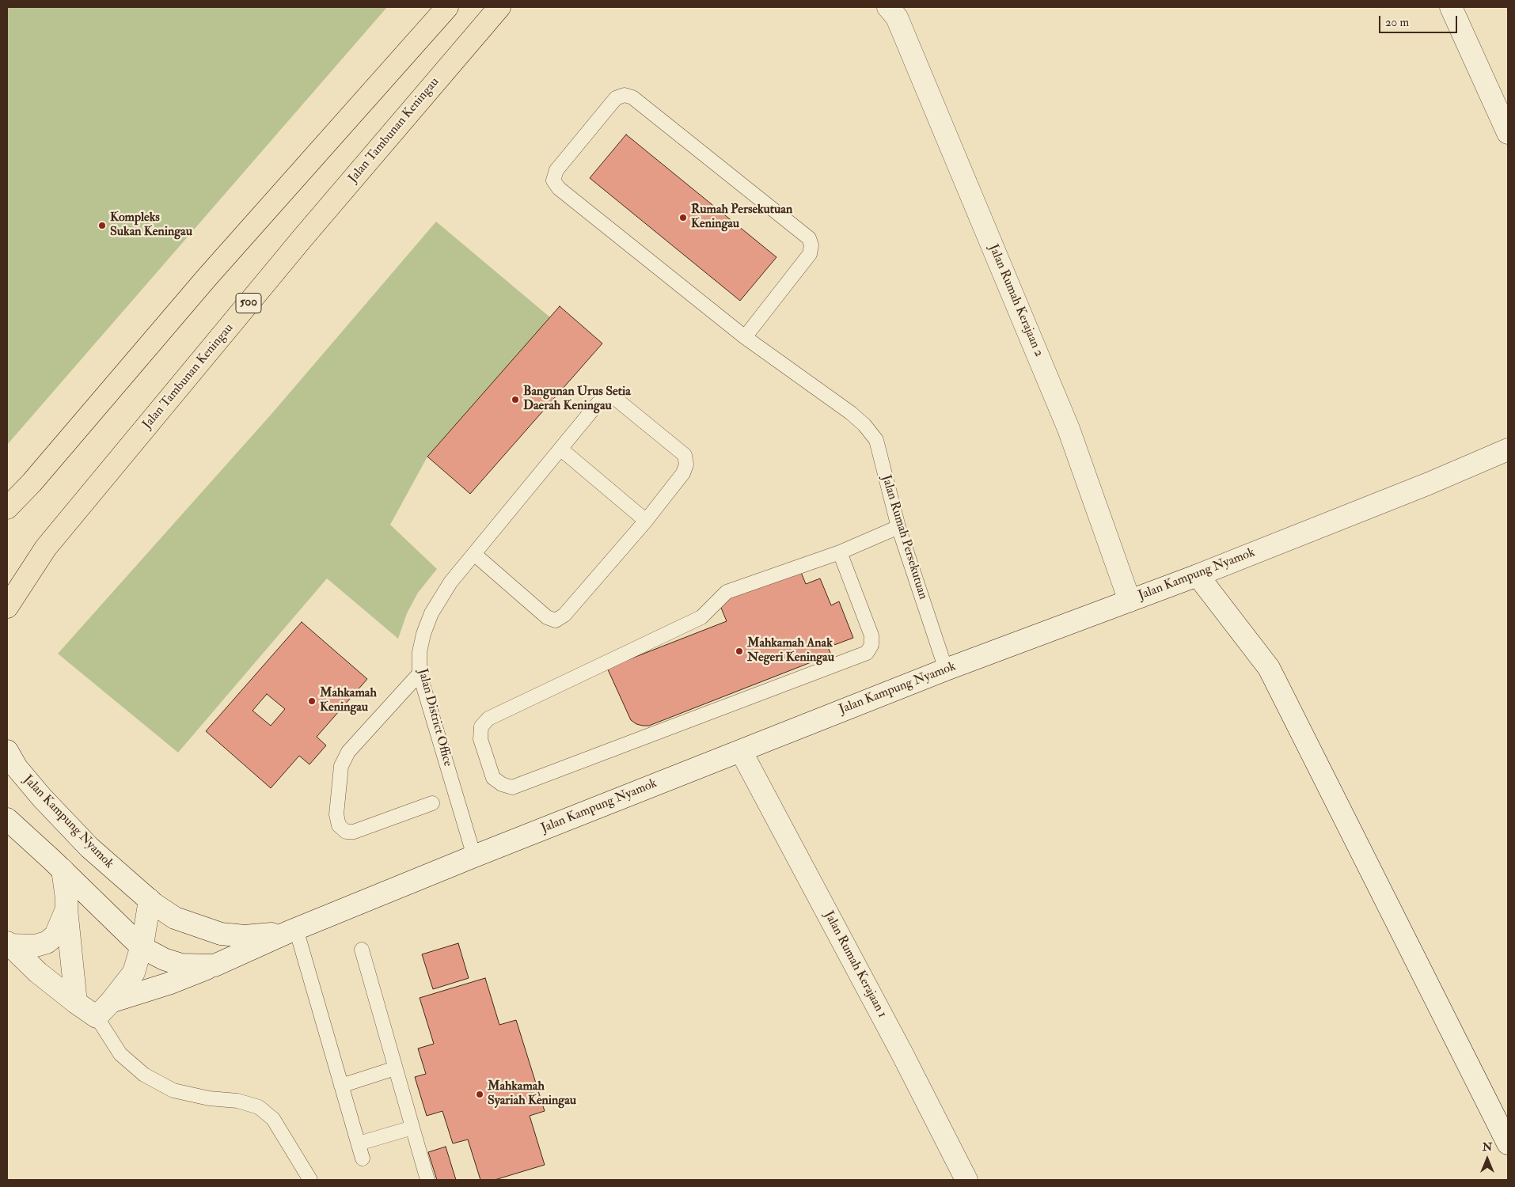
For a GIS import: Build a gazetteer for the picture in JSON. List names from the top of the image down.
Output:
{
  "streets": {
    "main road": ["Jalan Tambunan Keningau", "500"],
    "street": ["Jalan Rumah Kerajaan 2", "Jalan Kampung Nyamok", "Jalan Rumah Kerajaan 1"],
    "lane": ["Jalan Rumah Persekutuan", "Jalan District Office"]
  },
  "crossings": [
    ["Jalan Rumah Kerajaan 2", "Jalan Kampung Nyamok"],
    ["Jalan Rumah Persekutuan", "Jalan Kampung Nyamok"],
    ["Jalan Kampung Nyamok", "Jalan District Office"],
    ["Jalan Kampung Nyamok", "Jalan Rumah Kerajaan 1"]
  ],
  "places": [
    "Rumah Persekutuan Keningau",
    "Kompleks Sukan Keningau",
    "Bangunan Urus Setia Daerah Keningau",
    "Mahkamah Anak Negeri Keningau",
    "Mahkamah Keningau",
    "Mahkamah Syariah Keningau"
  ],
  "scale_bar": "20 m",
  "north": "top"
}
